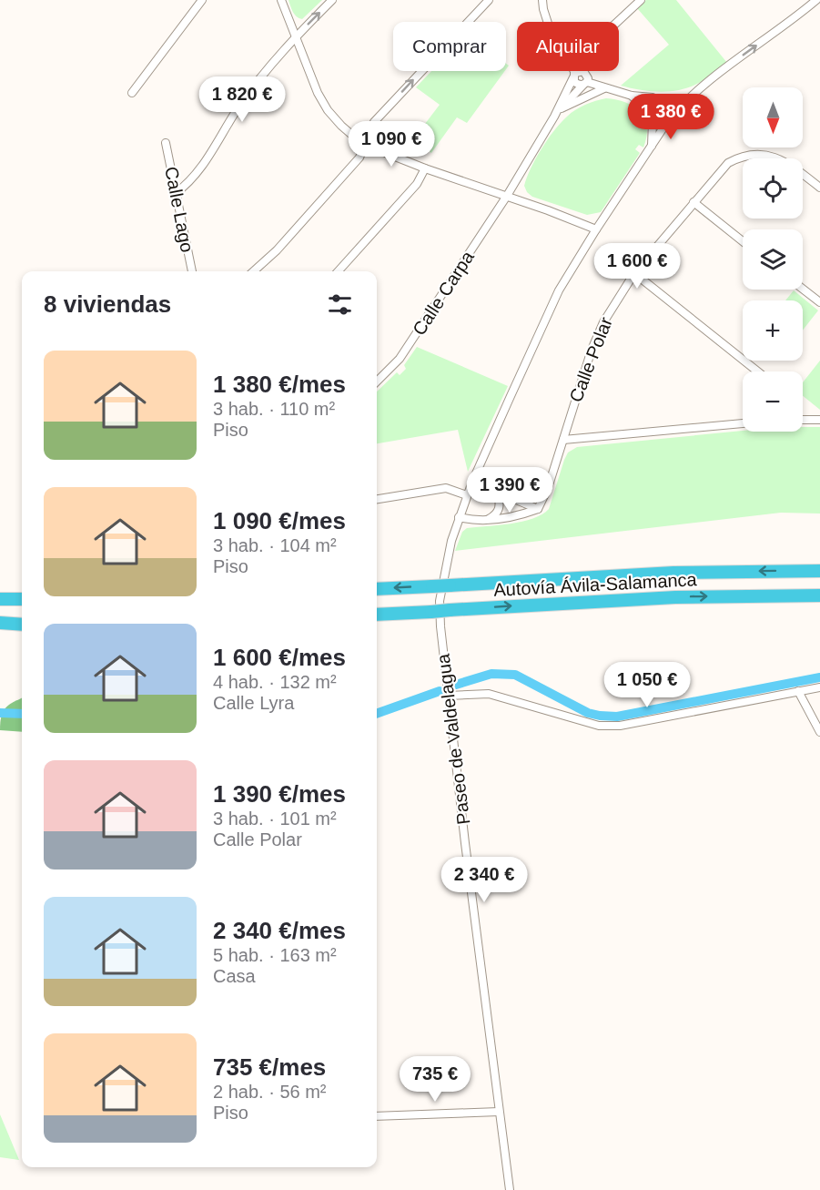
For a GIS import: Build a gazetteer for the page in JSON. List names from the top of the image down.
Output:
{
  "streets": {
    "highway": ["Autovía Ávila-Salamanca"],
    "street": [
      "Calle Lago",
      "Calle Carpa",
      "Calle Polar",
      "Paseo de Valdelagua"
    ]
  },
  "north": "bottom",
  "page": {
    "chip": ["Comprar", "Alquilar"],
    "price": [
      "1 820 €",
      "1 380 €",
      "1 090 €",
      "1 600 €",
      "1 390 €",
      "1 050 €",
      "2 340 €",
      "735 €"
    ],
    "map_buttons": ["+", "−"],
    "heading": "8 viviendas",
    "list": [
      {
        "name": "1 380 €/mes",
        "note": "3 hab. · 110 m² · Piso"
      },
      {
        "name": "1 090 €/mes",
        "note": "3 hab. · 104 m² · Piso"
      },
      {
        "name": "1 600 €/mes",
        "note": "4 hab. · 132 m² · Calle Lyra"
      },
      {
        "name": "1 390 €/mes",
        "note": "3 hab. · 101 m² · Calle Polar"
      },
      {
        "name": "2 340 €/mes",
        "note": "5 hab. · 163 m² · Casa"
      },
      {
        "name": "735 €/mes",
        "note": "2 hab. · 56 m² · Piso"
      }
    ]
  }
}
